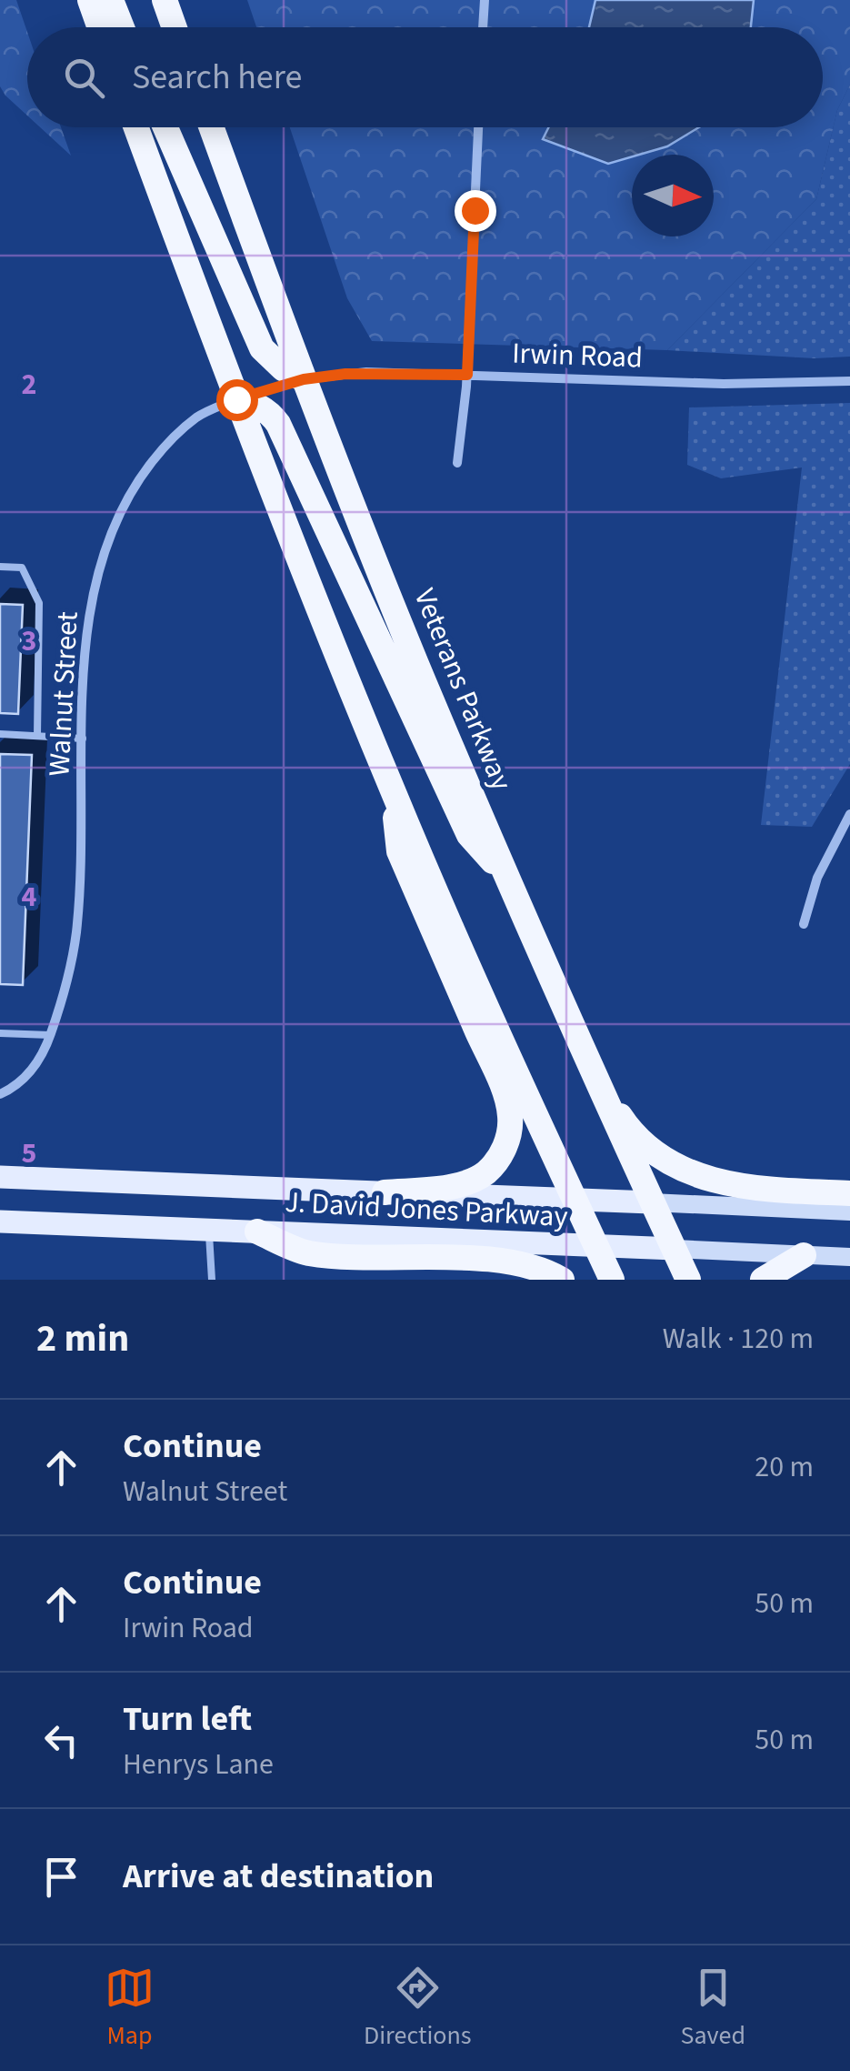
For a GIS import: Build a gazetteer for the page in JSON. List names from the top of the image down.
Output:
{
  "streets": {
    "highway": ["Veterans Parkway"],
    "main road": ["J. David Jones Parkway"],
    "street": ["Irwin Road", "Walnut Street"]
  },
  "crossings": [
    ["Irwin Road", "Veterans Parkway"],
    ["Irwin Road", "Walnut Street"],
    ["Veterans Parkway", "Walnut Street"],
    ["Veterans Parkway", "J. David Jones Parkway"]
  ],
  "north": "right",
  "page": {
    "search": "Search here",
    "heading": ["2 min", "Walk · 120 m"],
    "list": [
      ["Continue", "Walnut Street", "20 m"],
      ["Continue", "Irwin Road", "50 m"],
      ["Turn left", "Henrys Lane", "50 m"],
      "Arrive at destination"
    ],
    "nav": ["Map", "Directions", "Saved"]
  },
  "grid": {
    "rows": [
      "2",
      "3",
      "4",
      "5"
    ]
  }
}
